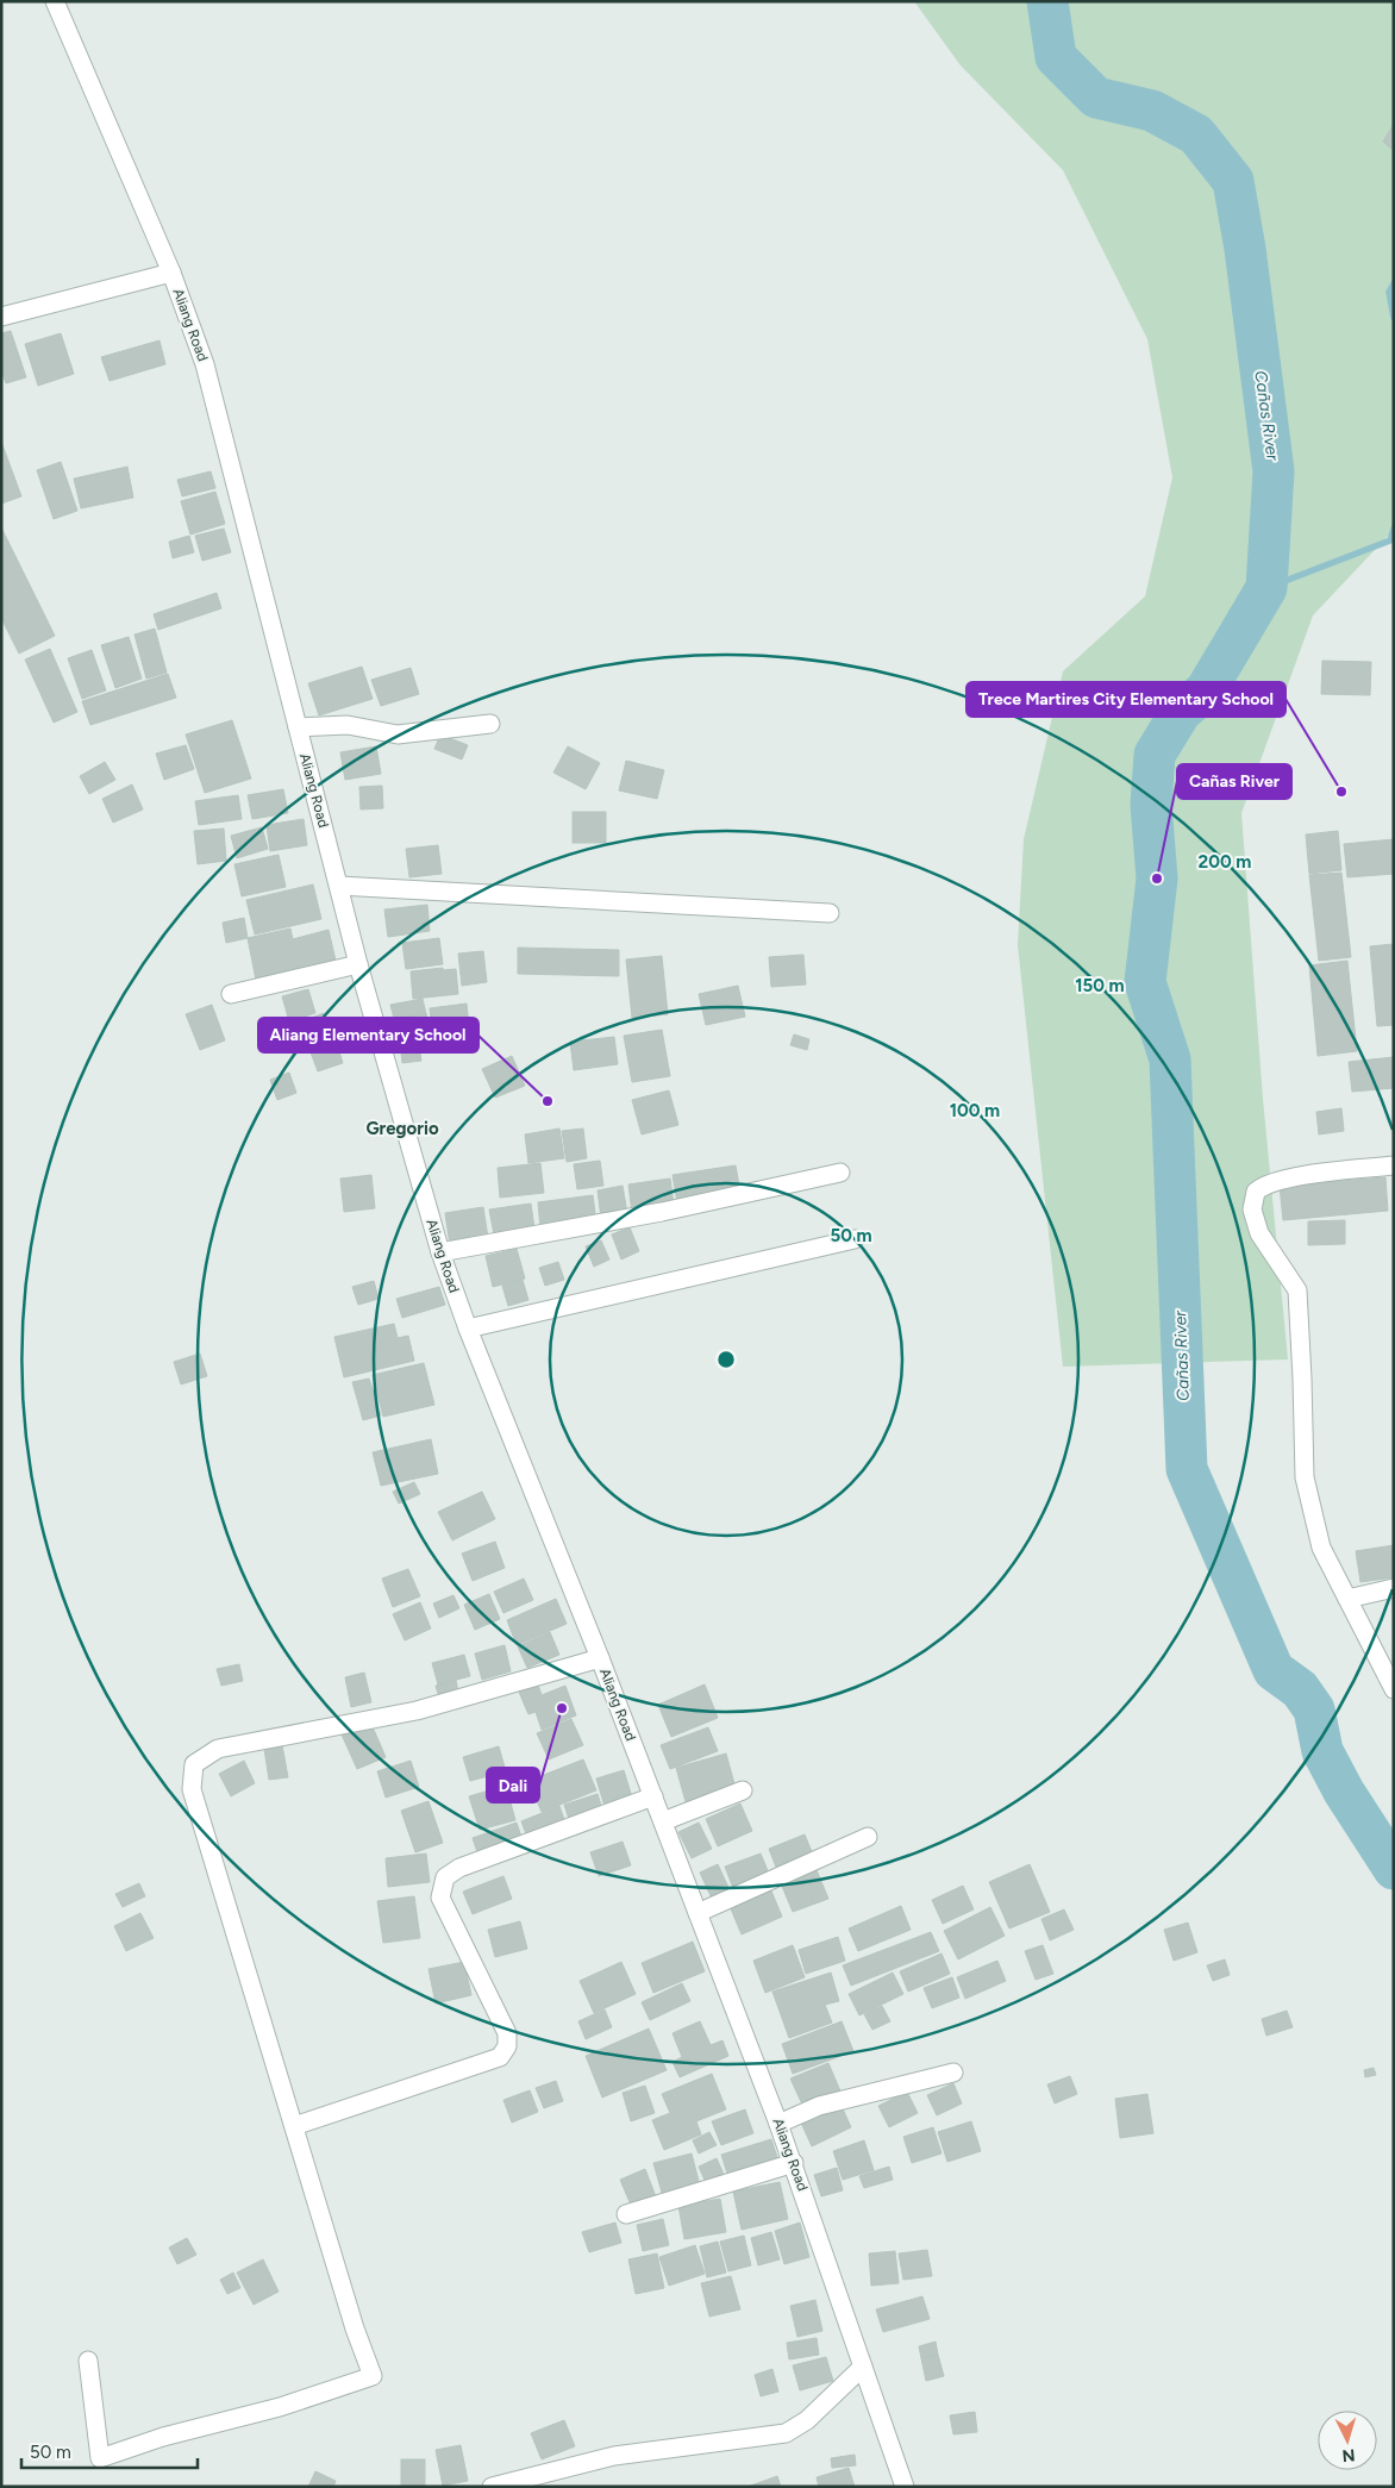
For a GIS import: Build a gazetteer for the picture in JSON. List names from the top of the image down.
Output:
{
  "streets": {
    "street": ["Aliang Road"]
  },
  "districts": ["Gregorio"],
  "water": ["Cañas River"],
  "places": [
    "Trece Martires City Elementary School",
    "Cañas River",
    "Aliang Elementary School",
    "Dali"
  ],
  "scale_bar": "50 m",
  "north": "bottom",
  "rings": [
    "200 m",
    "150 m",
    "100 m",
    "50 m"
  ]
}
